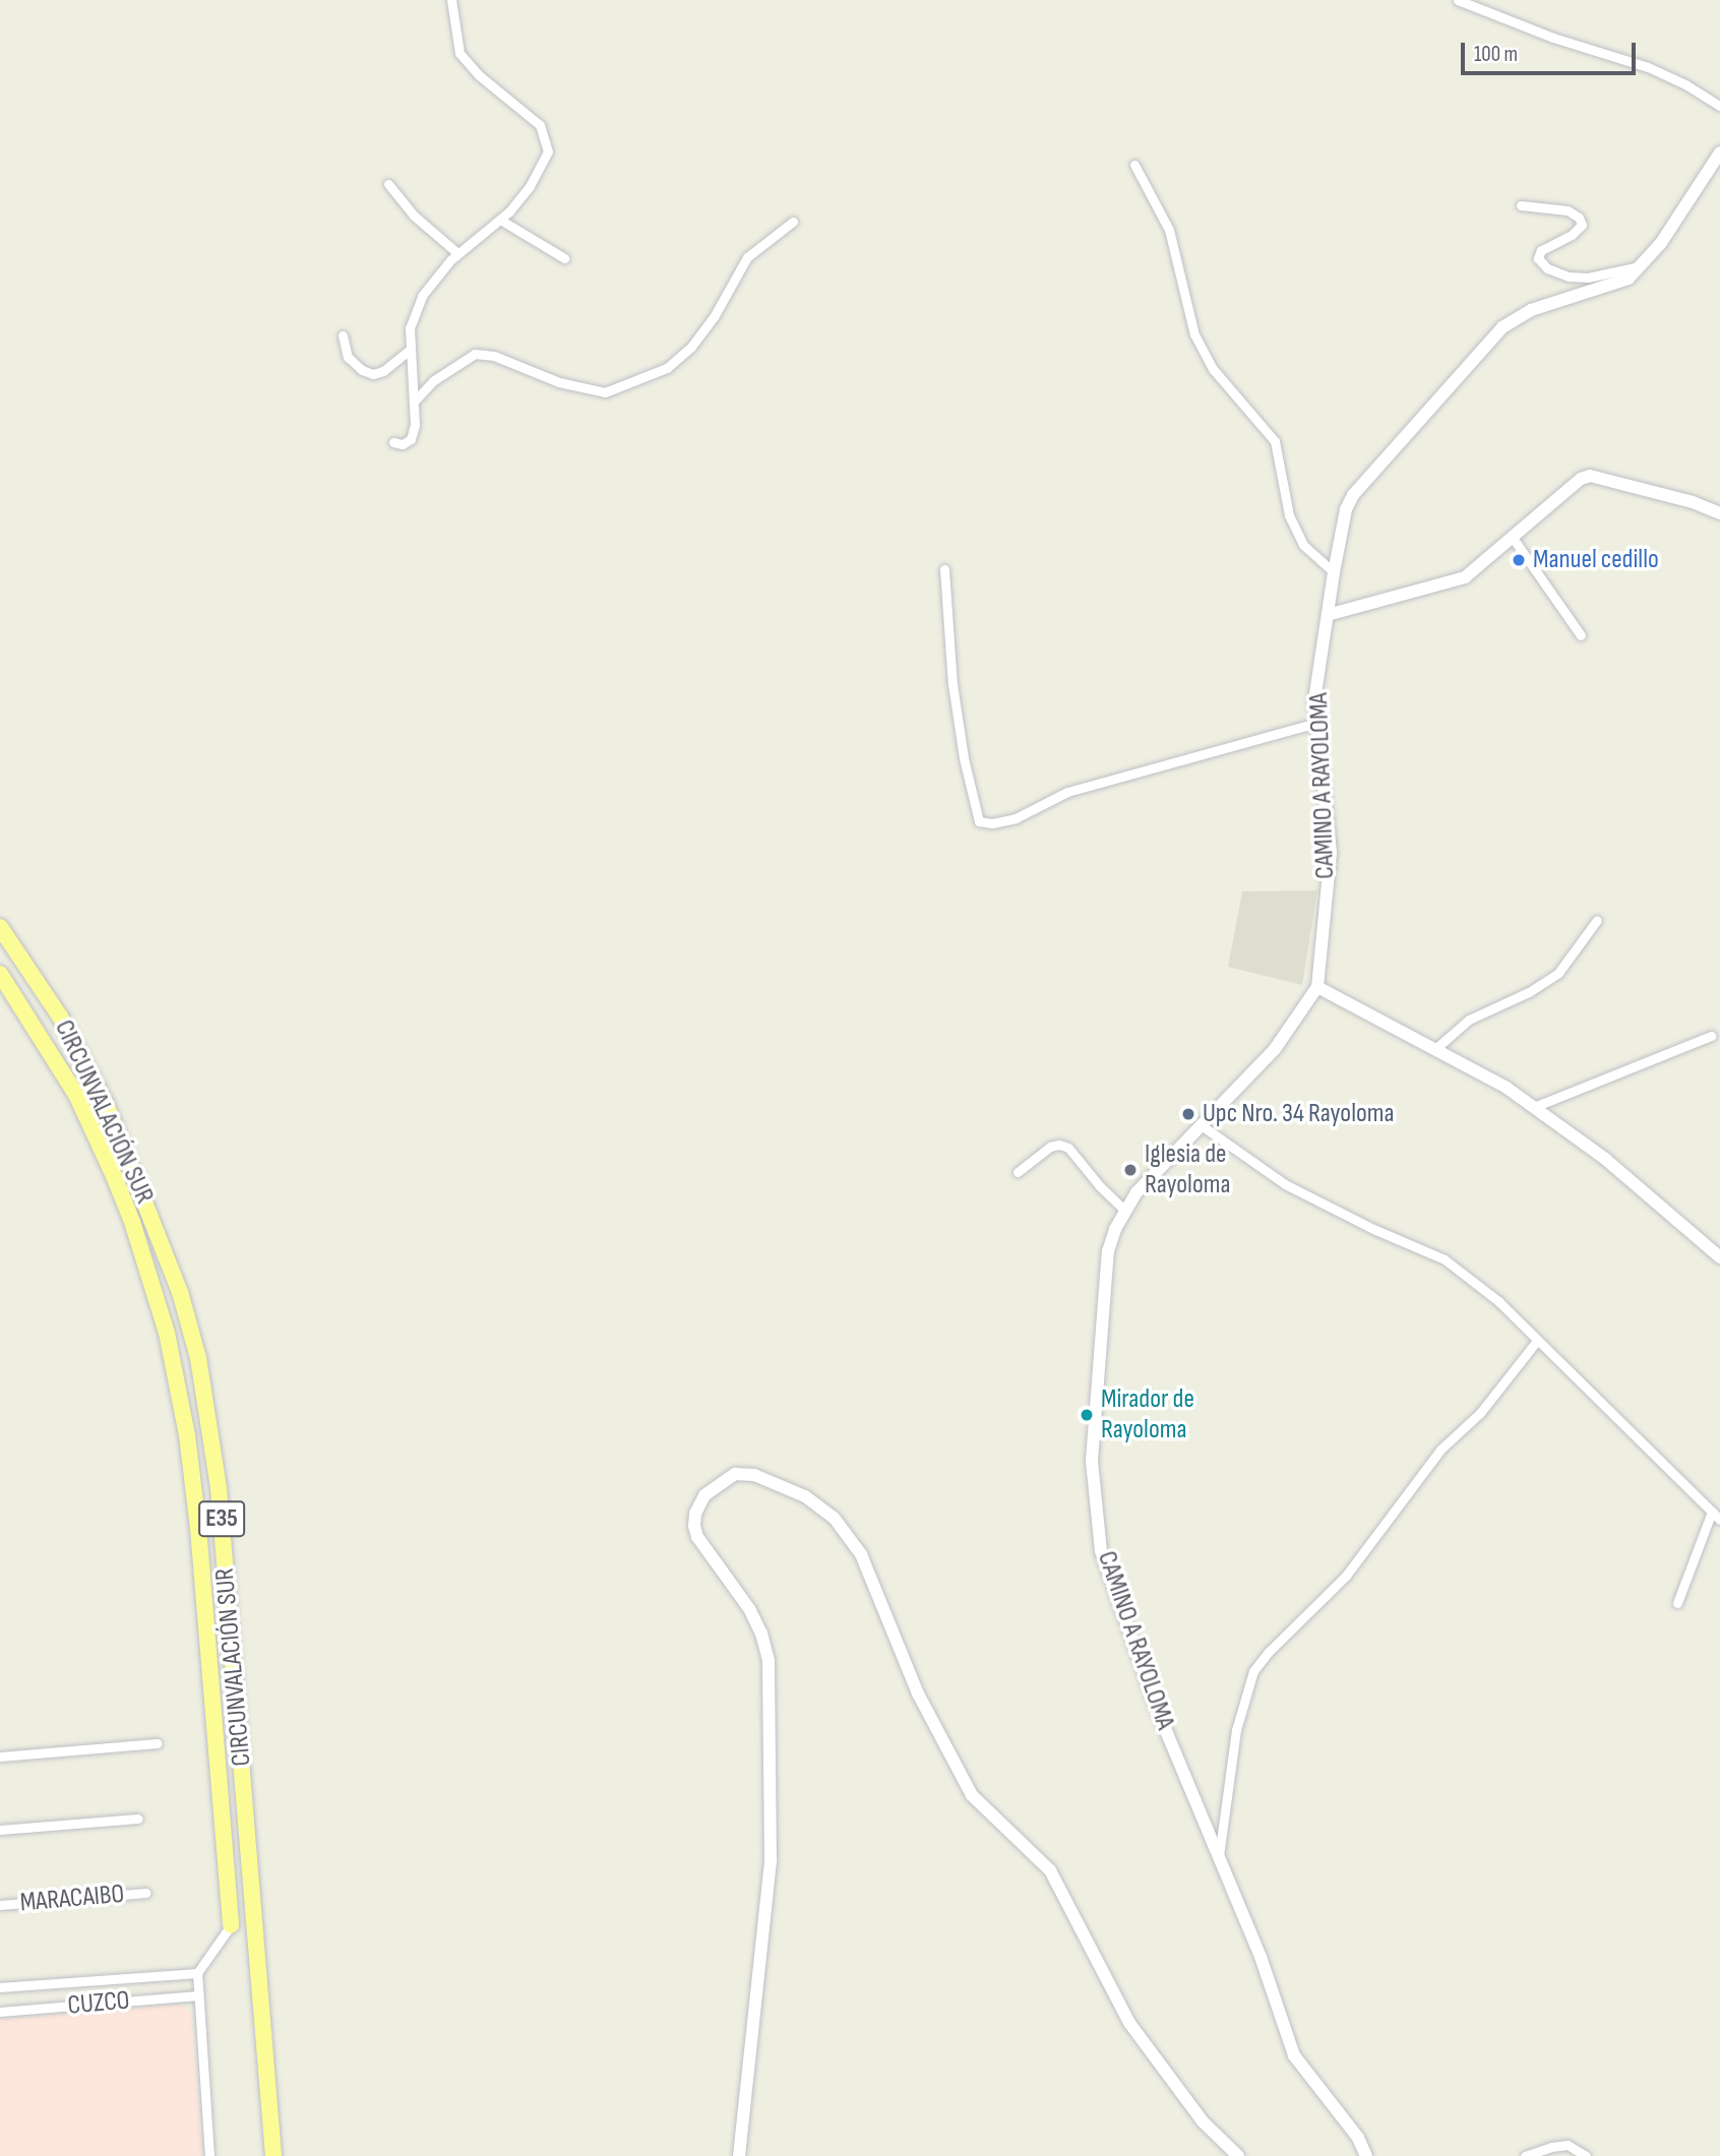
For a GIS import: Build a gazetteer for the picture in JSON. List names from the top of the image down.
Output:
{
  "streets": {
    "highway": ["CIRCUNVALACIÓN SUR", "E35"],
    "street": ["CAMINO A RAYOLOMA", "MARACAIBO", "CUZCO"]
  },
  "places": [
    "Manuel cedillo",
    "Upc Nro. 34 Rayoloma",
    "Iglesia de Rayoloma",
    "Mirador de Rayoloma"
  ],
  "scale_bar": "100 m"
}
